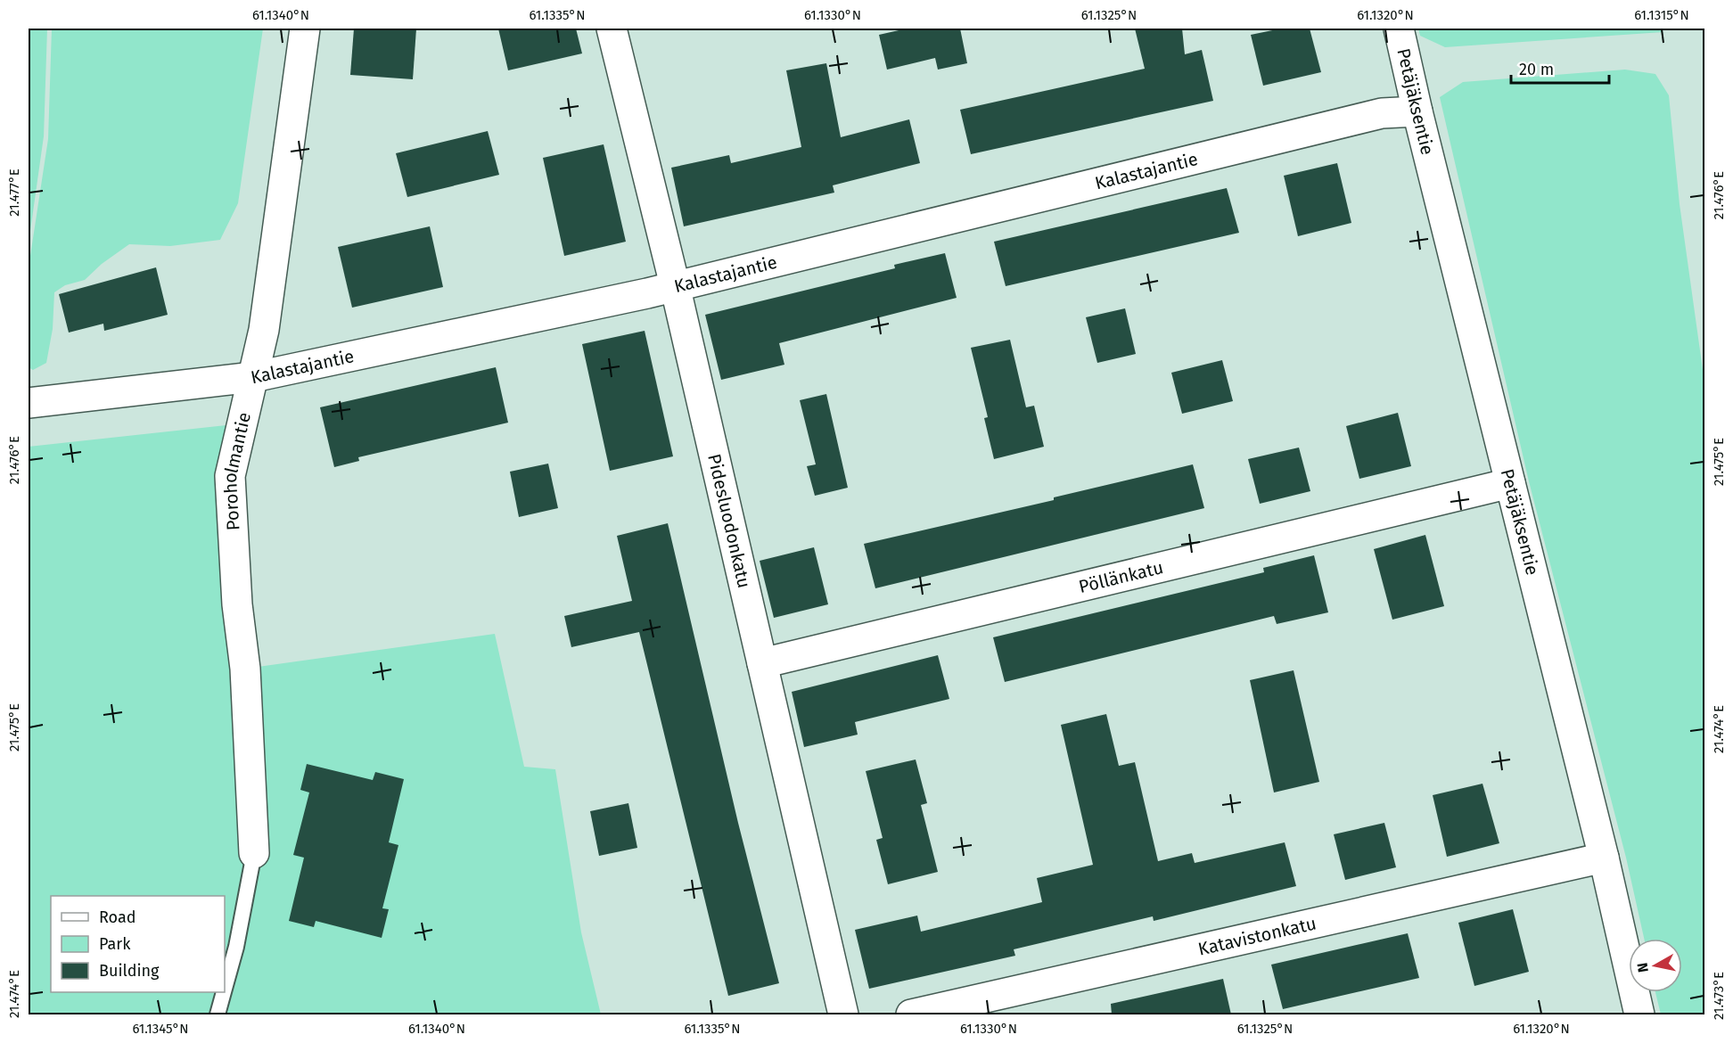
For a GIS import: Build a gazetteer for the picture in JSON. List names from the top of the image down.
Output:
{
  "streets": {
    "street": [
      "Petäjäksentie",
      "Kalastajantie",
      "Poroholmantie",
      "Pidesluodonkatu",
      "Pöllänkatu",
      "Katavistonkatu"
    ]
  },
  "crossings": [
    ["Petäjäksentie", "Kalastajantie"],
    ["Petäjäksentie", "Pöllänkatu"],
    ["Petäjäksentie", "Katavistonkatu"],
    ["Kalastajantie", "Poroholmantie"],
    ["Kalastajantie", "Pidesluodonkatu"],
    ["Pidesluodonkatu", "Pöllänkatu"]
  ],
  "legend": ["Road", "Park", "Building"],
  "scale_bar": "20 m",
  "north": "left",
  "coordinates": [
    "61.1340°N",
    "61.1335°N",
    "61.1330°N",
    "61.1325°N",
    "61.1320°N",
    "61.1315°N",
    "21.477°E",
    "21.476°E",
    "21.475°E",
    "21.474°E",
    "21.473°E",
    "61.1345°N"
  ]
}
